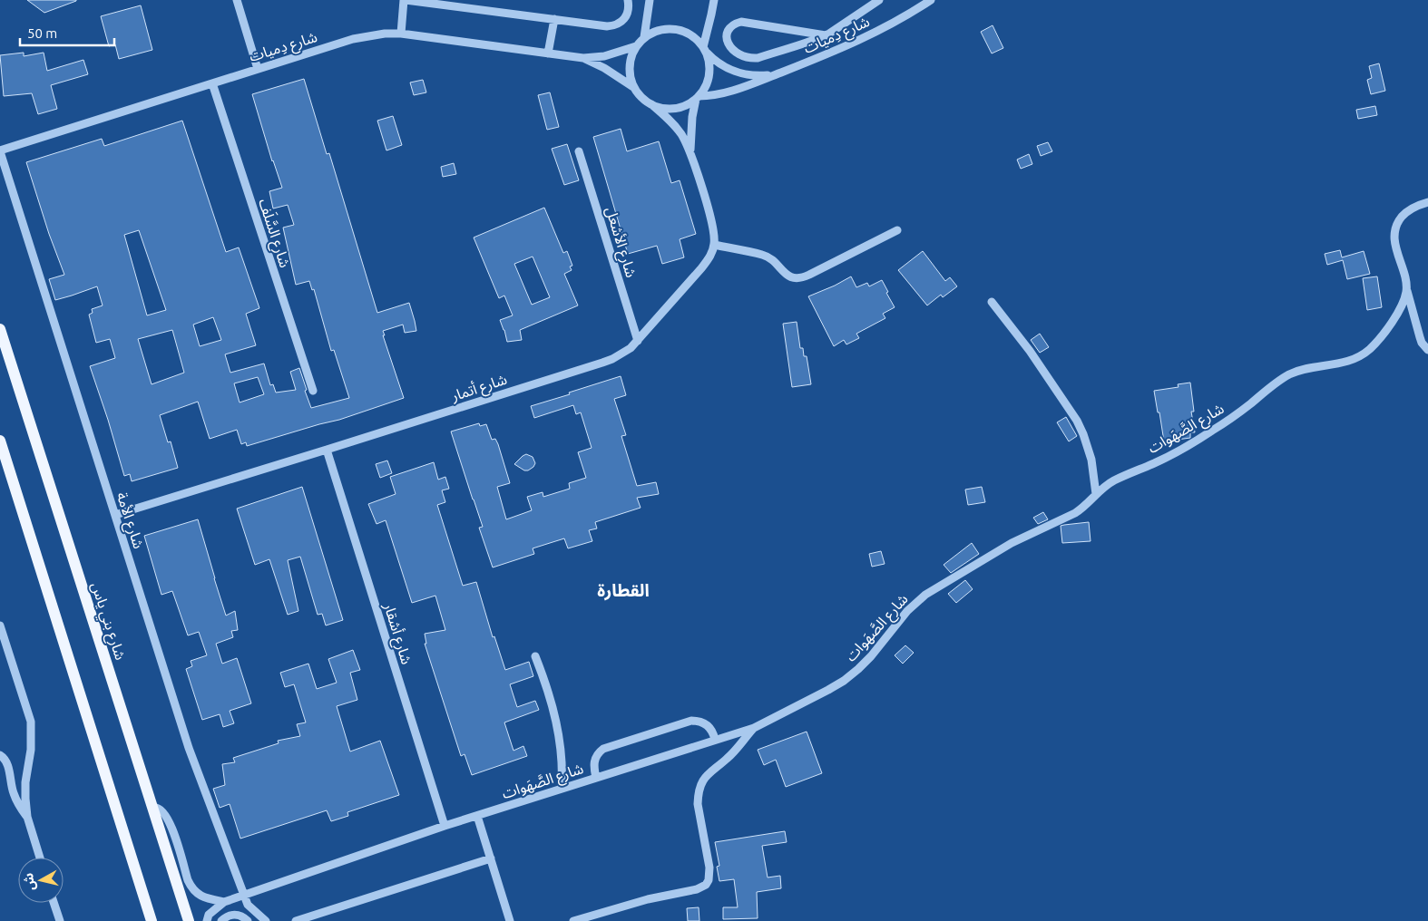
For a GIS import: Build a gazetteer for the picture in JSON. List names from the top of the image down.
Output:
{
  "streets": {
    "main road": ["شارع بني ياس"],
    "street": [
      "شارع دِميات",
      "شارع السَّلَف",
      "شارع الأشعل",
      "شارع أتمار",
      "شارع الصَّهَوات",
      "شارع الأمة",
      "شارع أشقار"
    ]
  },
  "crossings": [
    ["شارع دِميات", "شارع السَّلَف"],
    ["شارع دِميات", "شارع الأمة"],
    ["شارع الأشعل", "شارع أتمار"],
    ["شارع أتمار", "شارع الأمة"],
    ["شارع أتمار", "شارع أشقار"],
    ["شارع الصَّهَوات", "شارع الأمة"],
    ["شارع الصَّهَوات", "شارع أشقار"]
  ],
  "districts": ["القطارة"],
  "scale_bar": "50 m",
  "north": "left"
}
